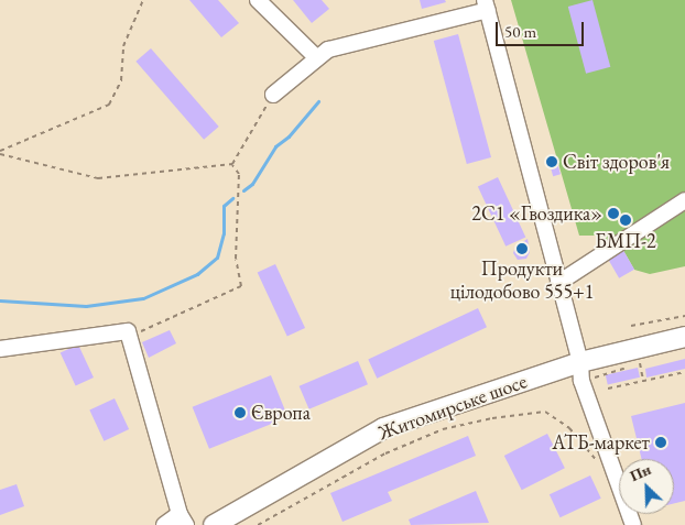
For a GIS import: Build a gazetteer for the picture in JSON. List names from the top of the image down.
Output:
{
  "streets": {
    "main road": ["Житомирське шосе"]
  },
  "places": [
    "Світ здоров'я",
    "2С1 «Гвоздика»",
    "БМП-2",
    "Продукти цілодобово 555+1",
    "Європа",
    "АТБ-маркет"
  ],
  "scale_bar": "50 m",
  "north": "top left"
}
